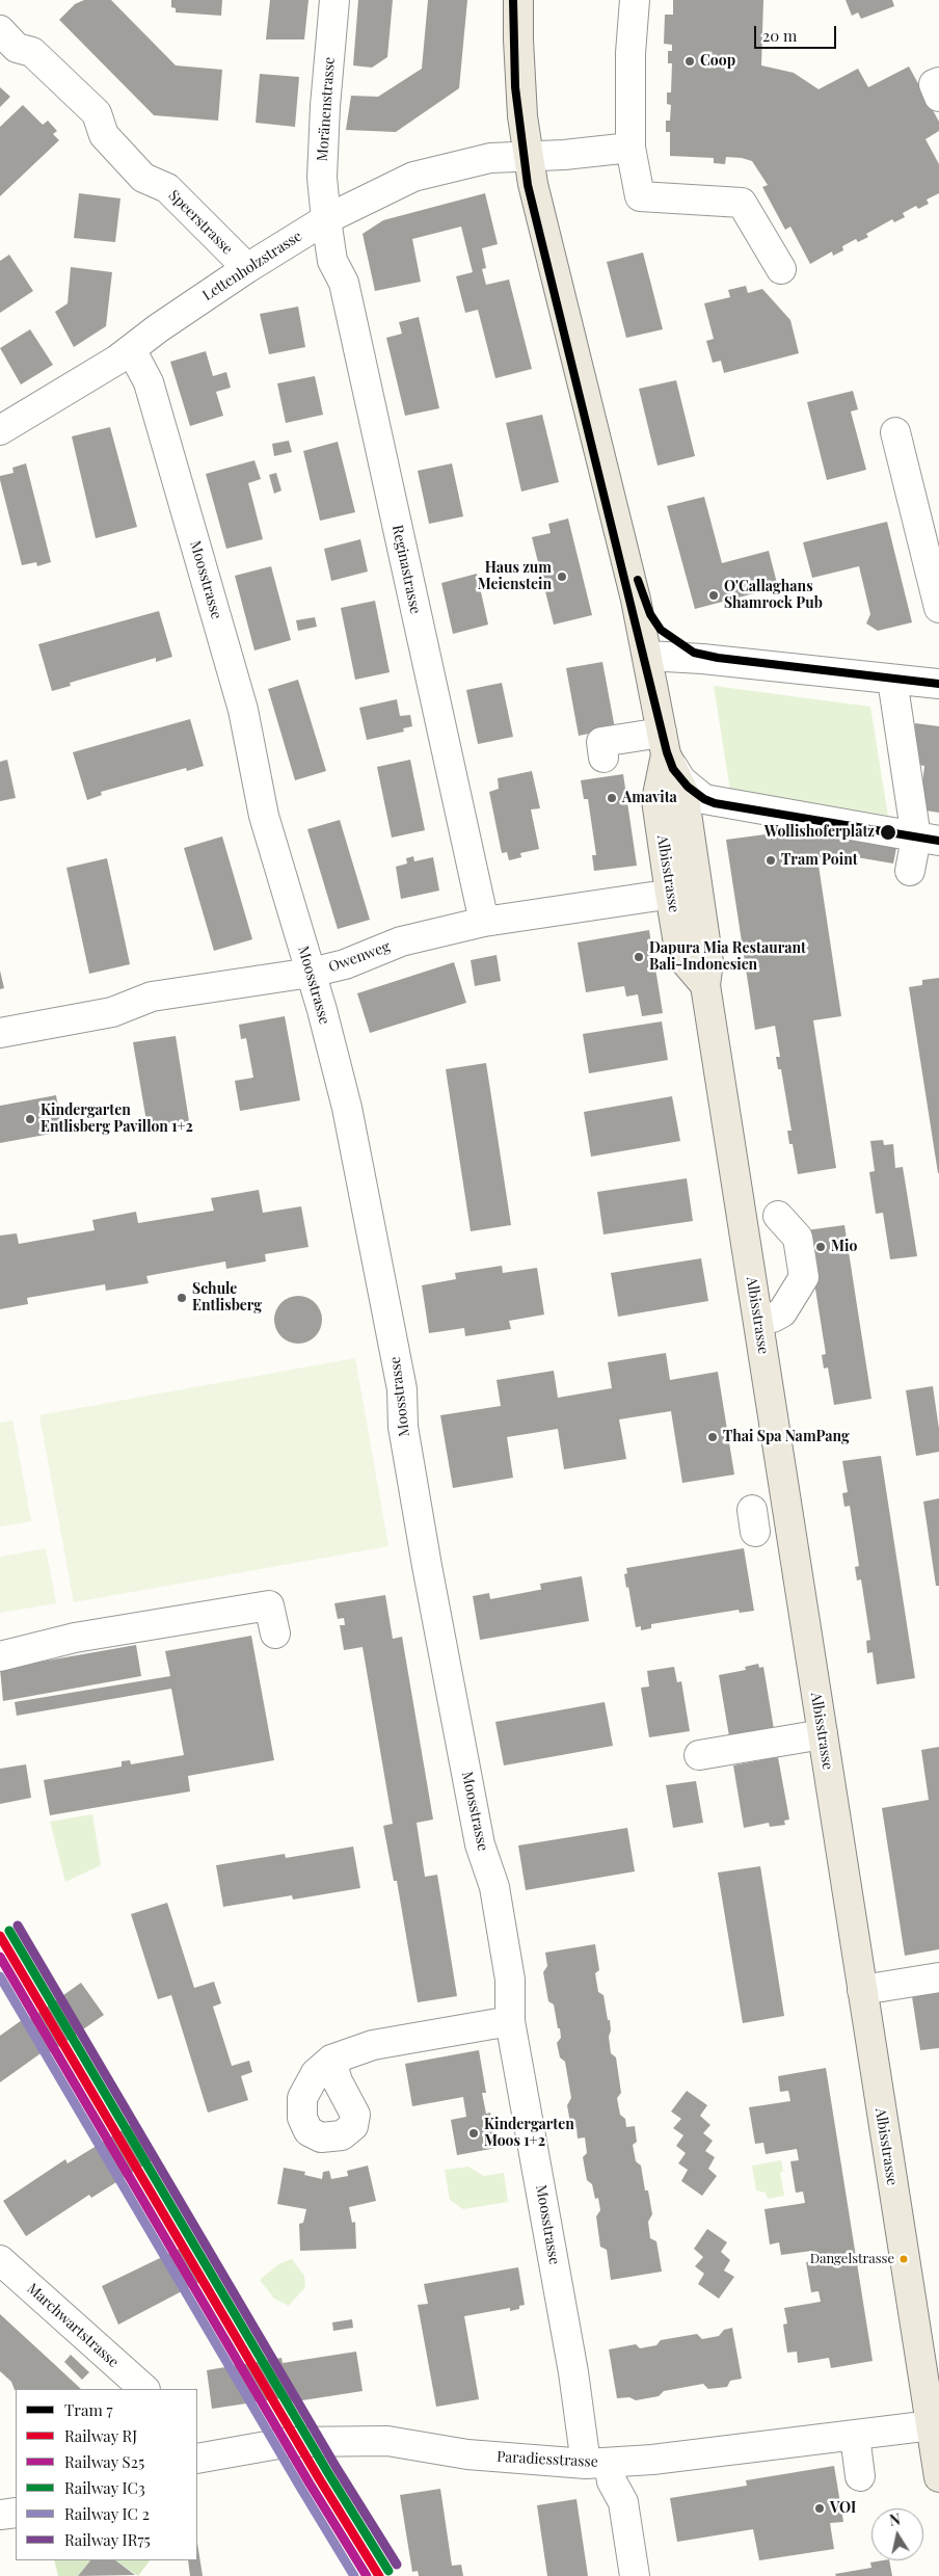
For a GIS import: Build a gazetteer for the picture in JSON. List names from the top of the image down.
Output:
{
  "streets": {
    "main road": ["Albisstrasse"],
    "street": [
      "Moränenstrasse",
      "Speerstrasse",
      "Lettenholzstrasse",
      "Reginastrasse",
      "Moosstrasse",
      "Owenweg",
      "Marchwartstrasse",
      "Paradiesstrasse"
    ]
  },
  "crossings": [
    ["Moränenstrasse", "Lettenholzstrasse"],
    ["Moränenstrasse", "Reginastrasse"],
    ["Speerstrasse", "Lettenholzstrasse"],
    ["Lettenholzstrasse", "Reginastrasse"],
    ["Lettenholzstrasse", "Moosstrasse"],
    ["Lettenholzstrasse", "Albisstrasse"],
    ["Reginastrasse", "Owenweg"],
    ["Moosstrasse", "Owenweg"],
    ["Moosstrasse", "Paradiesstrasse"],
    ["Albisstrasse", "Paradiesstrasse"]
  ],
  "places": [
    "Coop",
    "Haus zum Meienstein",
    "O'Callaghans Shamrock Pub",
    "Amavita",
    "Wollishoferplatz",
    "Tram Point",
    "Dapura Mia Restaurant Bali-Indonesien",
    "Kindergarten Entlisberg Pavillon 1+2",
    "Mio",
    "Schule Entlisberg",
    "Thai Spa NamPang",
    "Kindergarten Moos 1+2",
    "Dangelstrasse",
    "VOI"
  ],
  "lines": [
    "tram line 7",
    "rail line IR75",
    "rail line IC3",
    "rail line RJ",
    "rail line S25"
  ],
  "legend": [
    "Tram 7",
    "Railway RJ",
    "Railway S25",
    "Railway IC3",
    "Railway IC 2",
    "Railway IR75"
  ],
  "scale_bar": "20 m",
  "north": "top"
}
